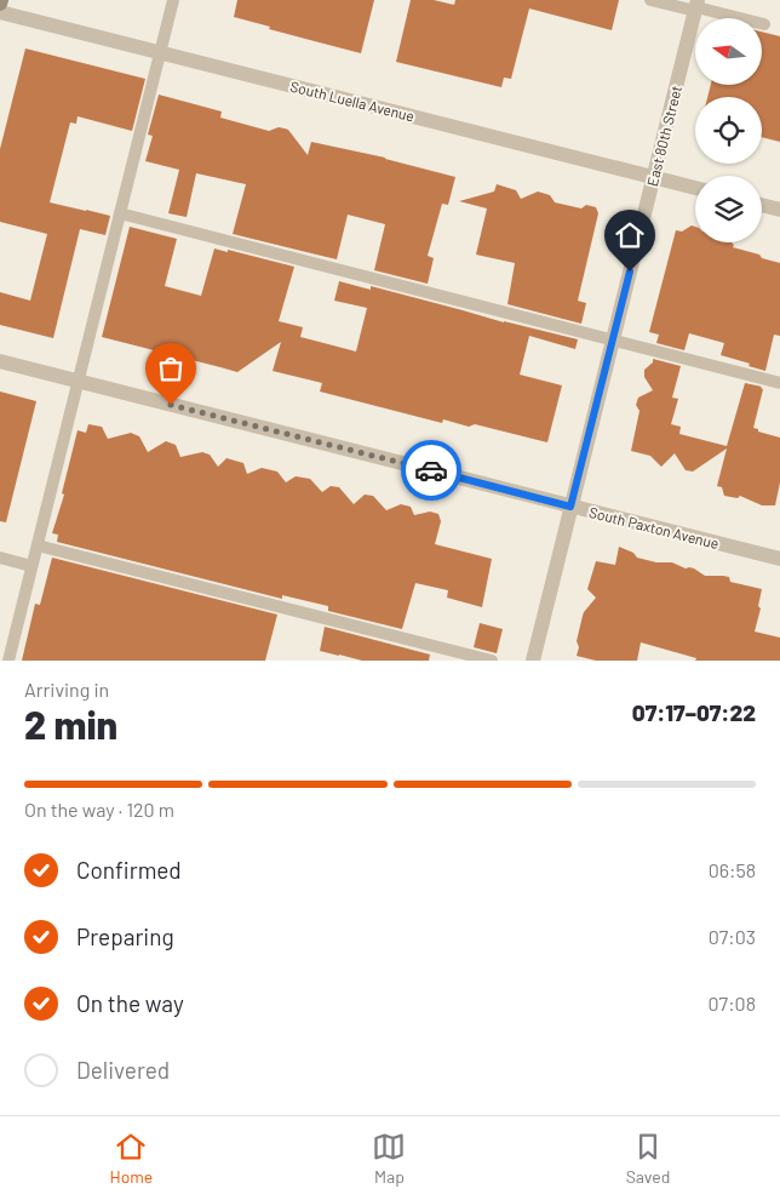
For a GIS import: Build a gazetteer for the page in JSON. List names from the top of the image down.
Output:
{
  "streets": {
    "street": ["South Luella Avenue", "East 80th Street", "South Paxton Avenue"]
  },
  "crossings": [
    ["South Luella Avenue", "East 80th Street"],
    ["East 80th Street", "South Paxton Avenue"]
  ],
  "north": "left",
  "page": {
    "heading": ["2 min", "Arriving in", "07:17–07:22"],
    "bar": "On the way · 120 m",
    "list": [
      ["Confirmed", "06:58"],
      ["Preparing", "07:03"],
      ["On the way", "07:08"],
      "Delivered"
    ],
    "tabs": ["Home", "Map", "Saved"]
  }
}
